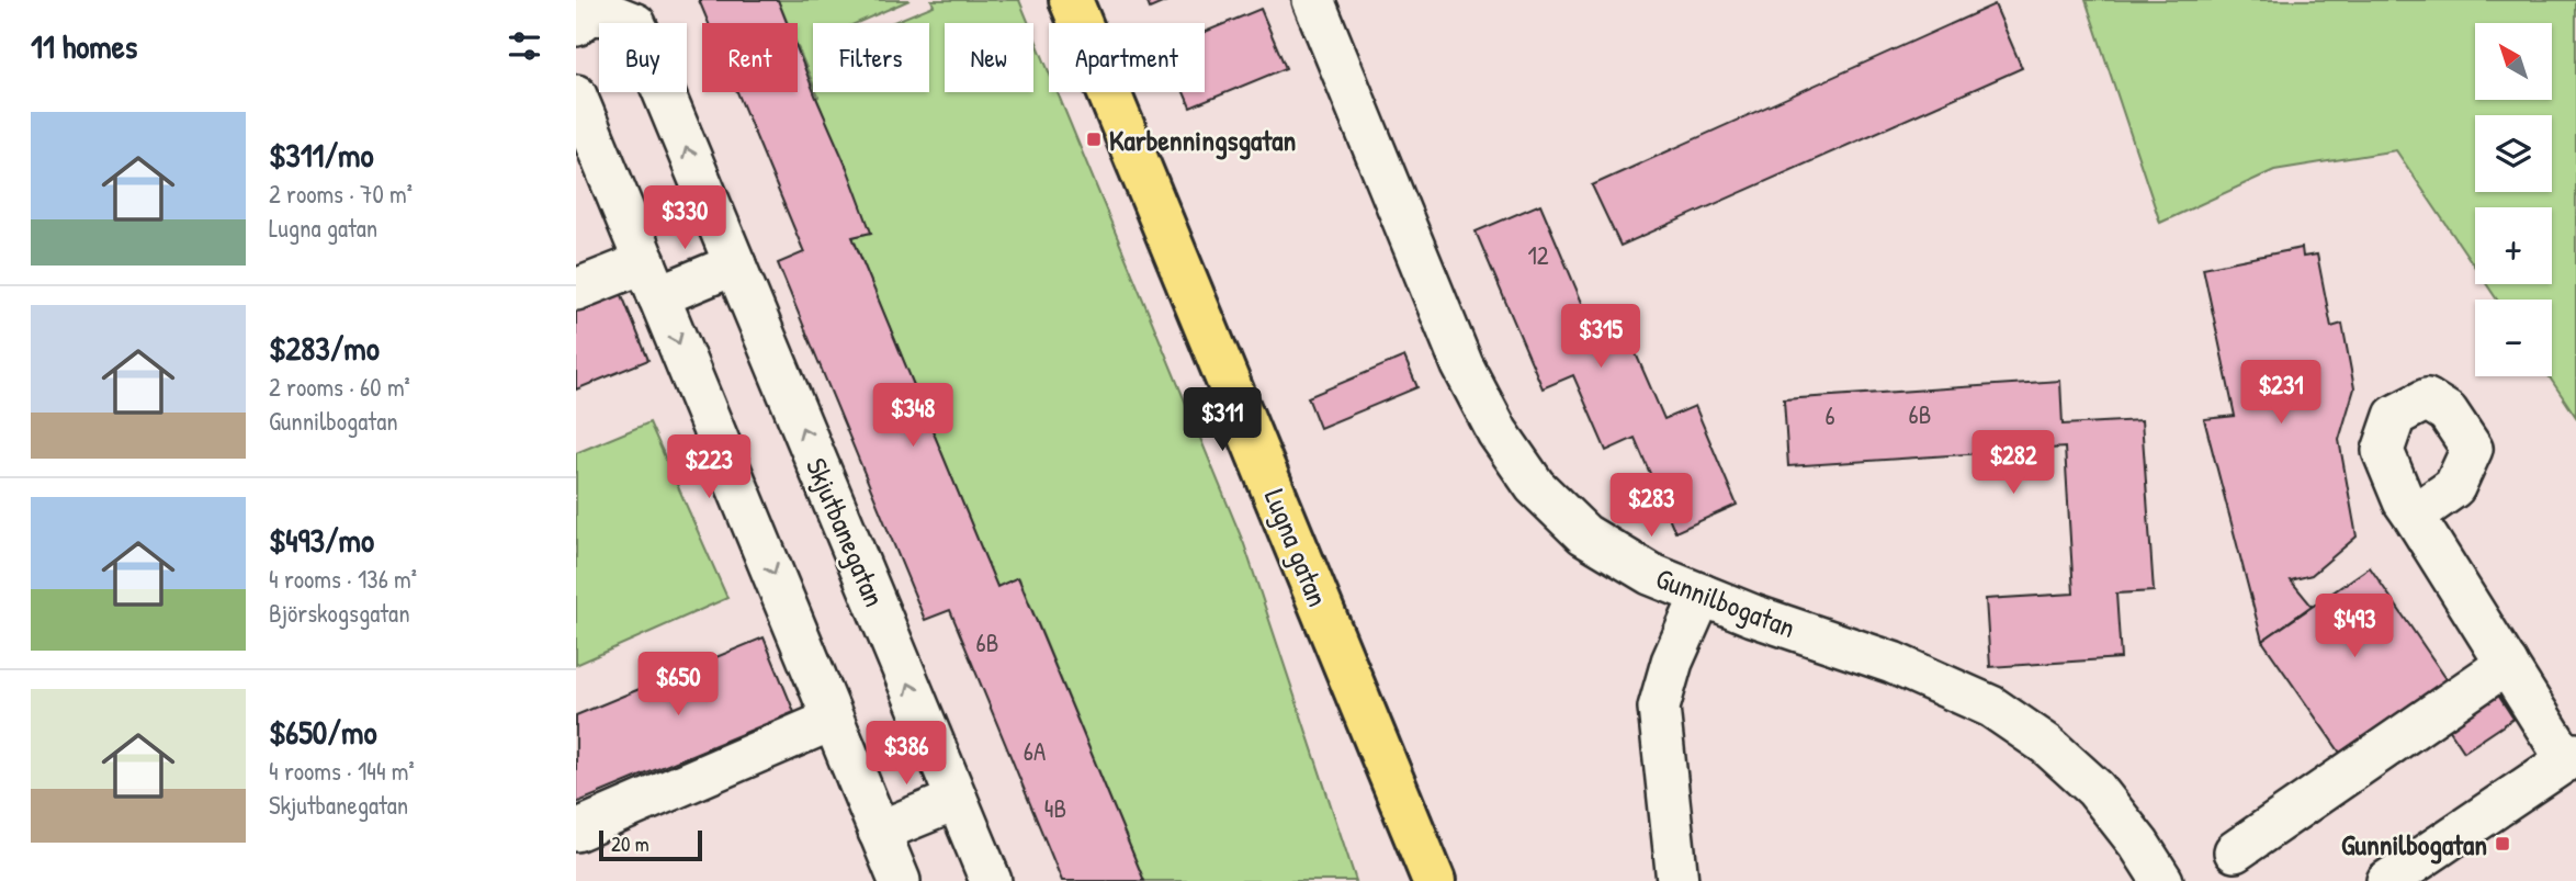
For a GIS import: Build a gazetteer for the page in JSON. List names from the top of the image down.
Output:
{
  "streets": {
    "main road": ["Lugna gatan"],
    "street": ["Skjutbanegatan", "Gunnilbogatan"]
  },
  "places": {
    "transit": ["Karbenningsgatan", "Gunnilbogatan"]
  },
  "house_numbers": [
    "12",
    "6B",
    "6",
    "6B",
    "6A",
    "4B"
  ],
  "scale_bar": "20 m",
  "north": "top left",
  "page": {
    "heading": "11 homes",
    "map_buttons": ["+", "−"],
    "chip": [
      "Buy",
      "Rent",
      "Filters",
      "New",
      "Apartment"
    ],
    "list": [
      {
        "name": "$311/mo",
        "note": "2 rooms · 70 m² · Lugna gatan"
      },
      {
        "name": "$283/mo",
        "note": "2 rooms · 60 m² · Gunnilbogatan"
      },
      {
        "name": "$493/mo",
        "note": "4 rooms · 136 m² · Björskogsgatan"
      },
      {
        "name": "$650/mo",
        "note": "4 rooms · 144 m² · Skjutbanegatan"
      }
    ],
    "price": [
      "$330",
      "$315",
      "$231",
      "$348",
      "$311",
      "$282",
      "$223",
      "$283",
      "$493",
      "$650",
      "$386"
    ],
    "scale": "20 m"
  }
}
